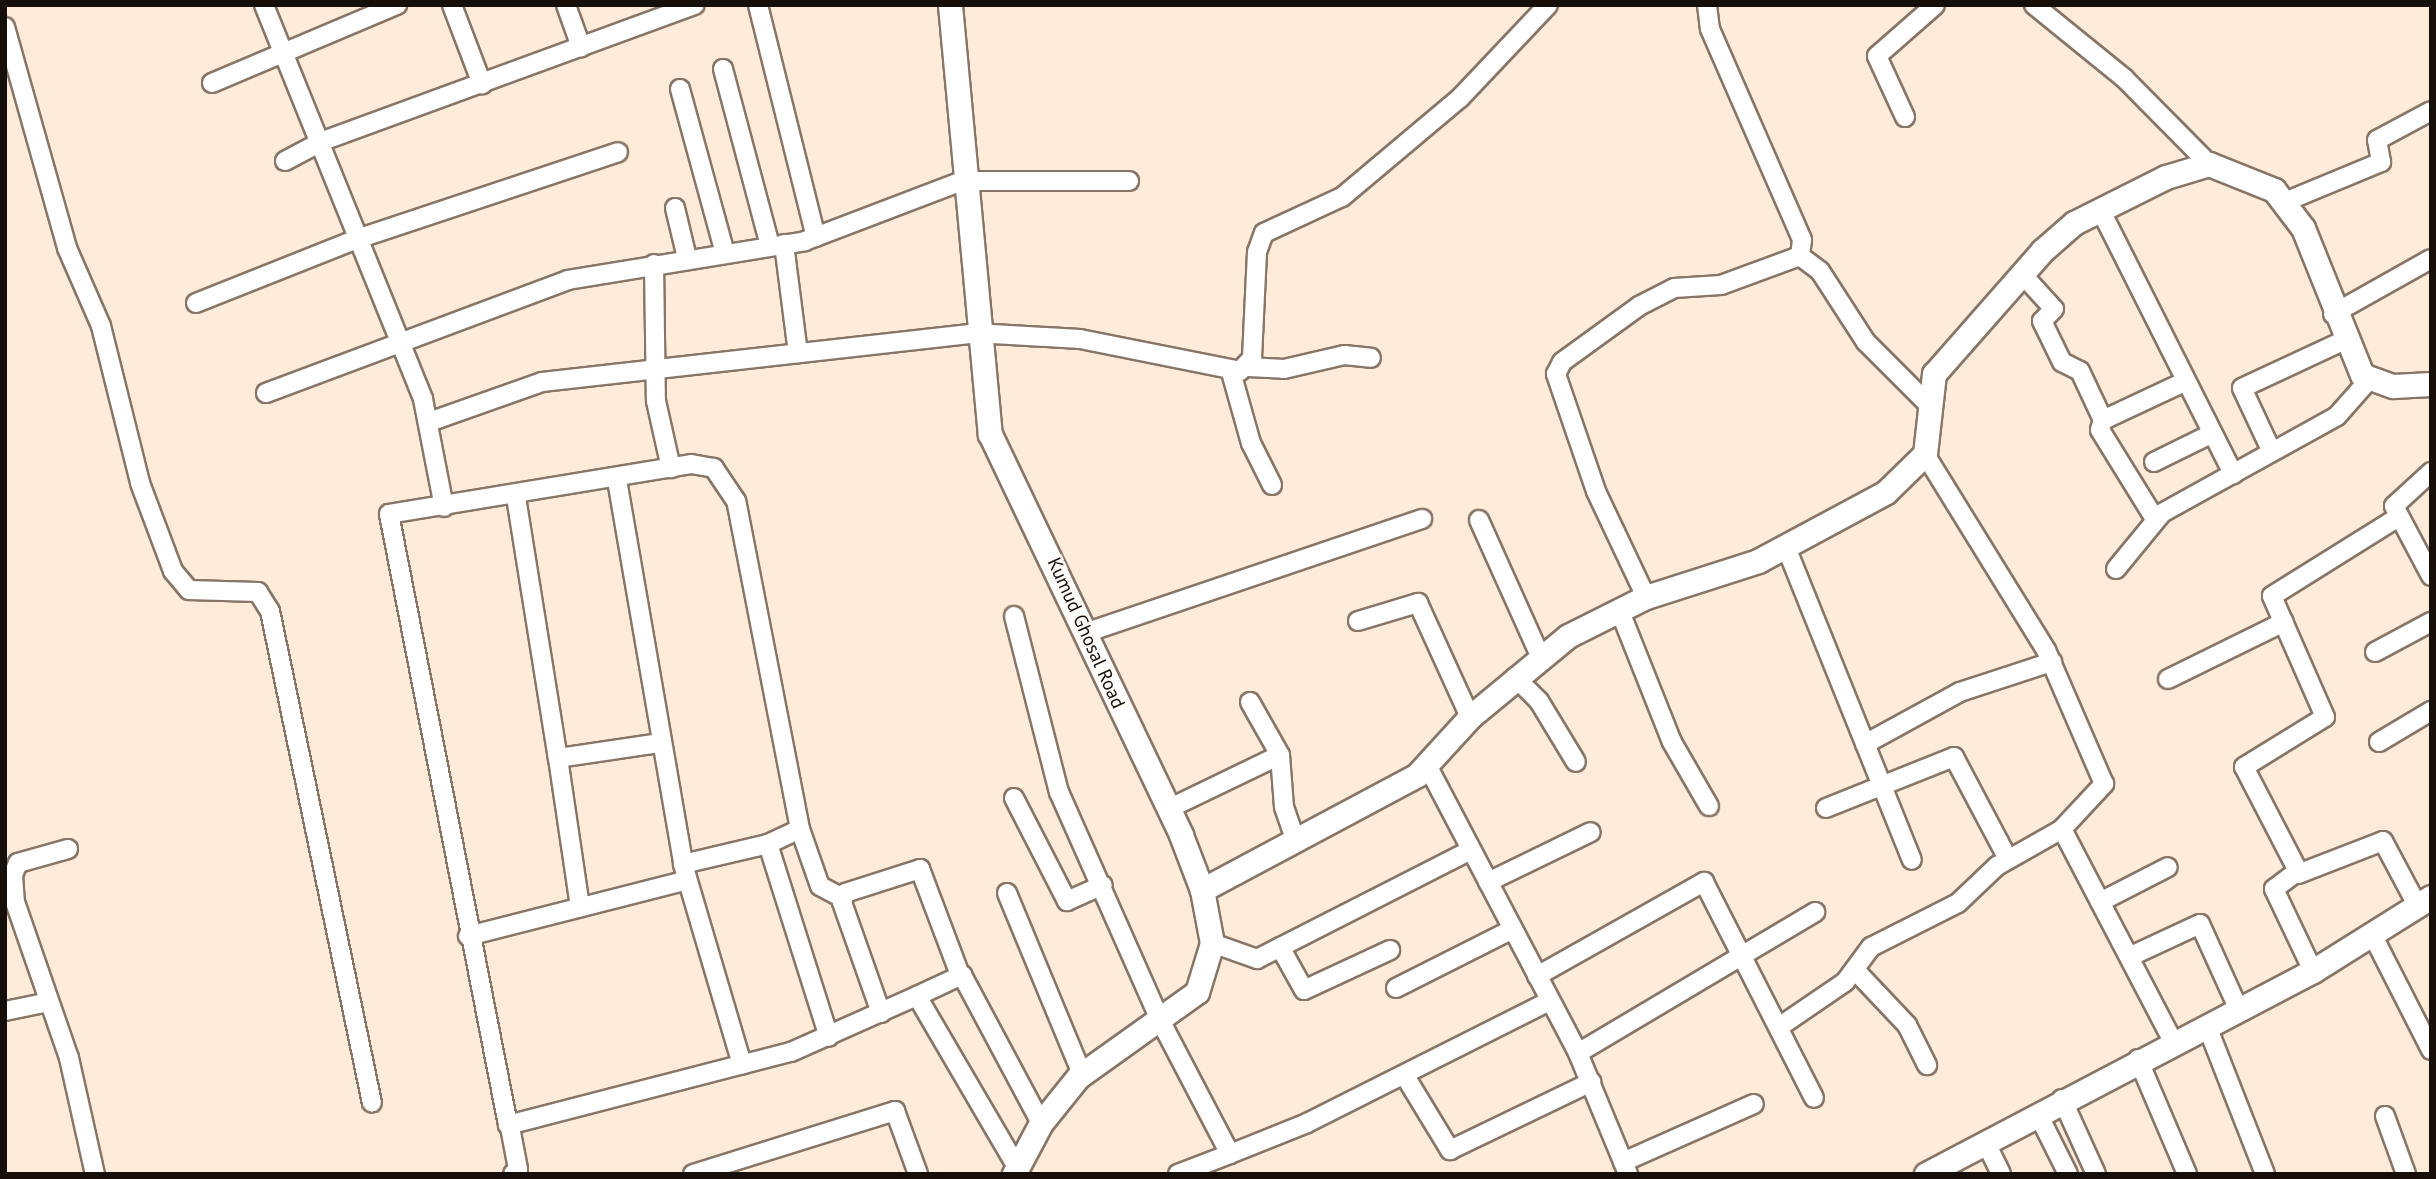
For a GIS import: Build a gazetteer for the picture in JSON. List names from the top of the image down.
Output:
{
  "streets": {
    "street": ["Kumud Ghosal Road"]
  }
}
